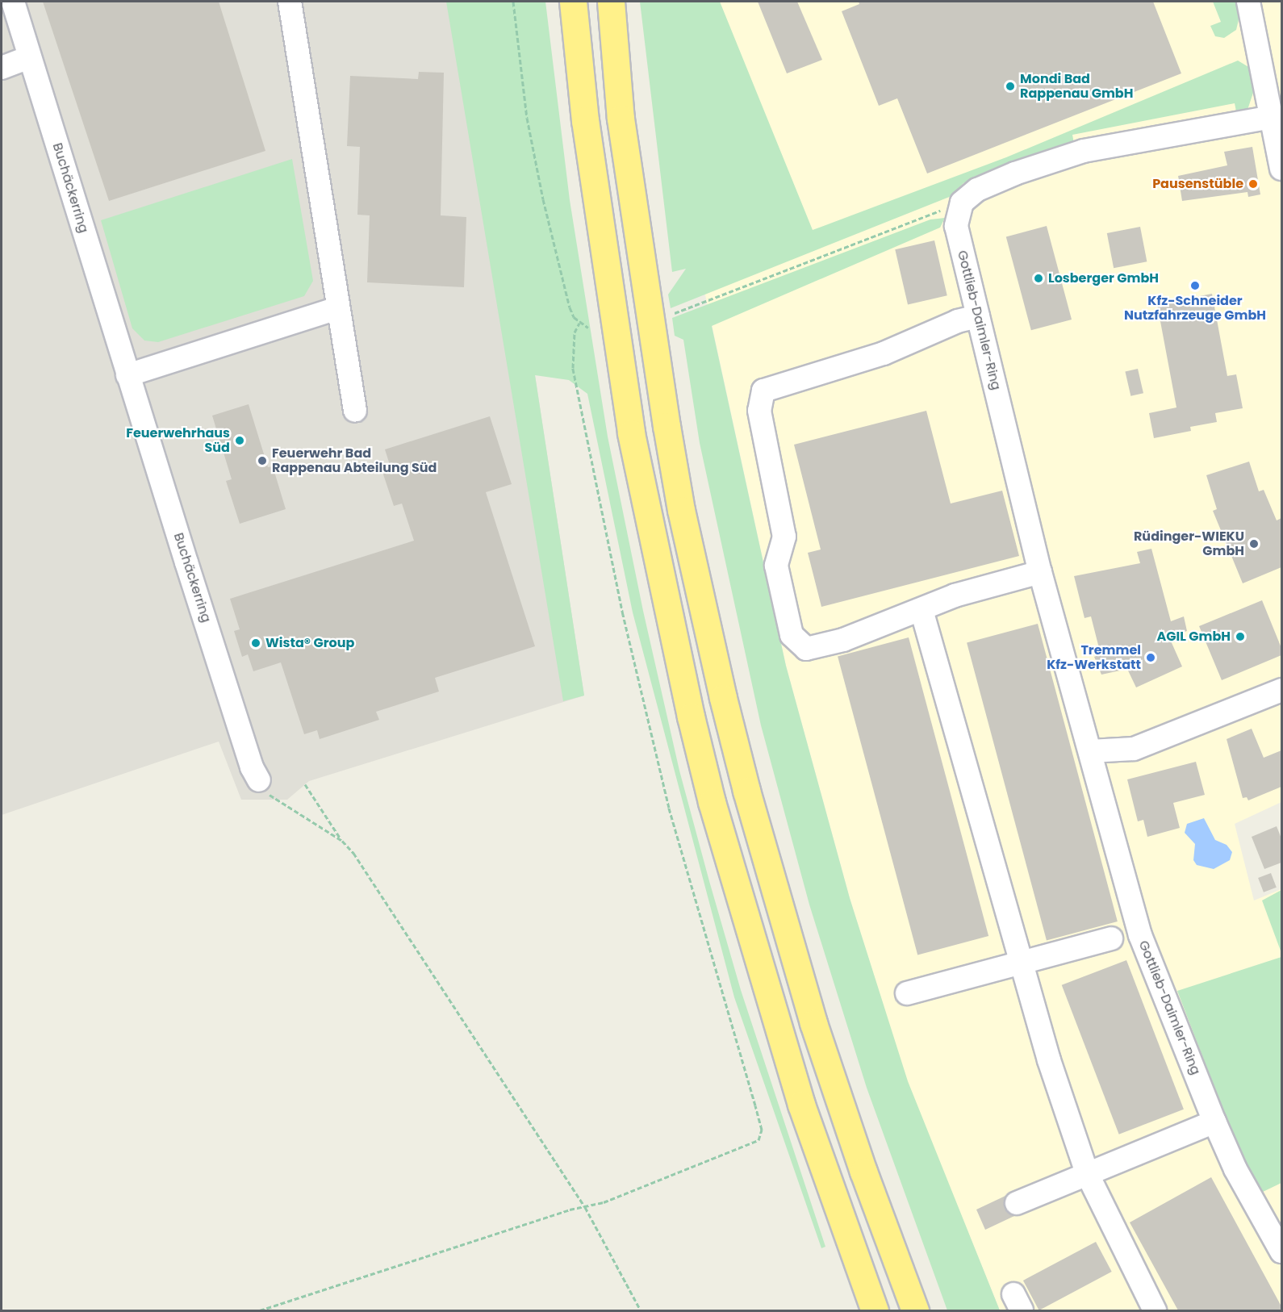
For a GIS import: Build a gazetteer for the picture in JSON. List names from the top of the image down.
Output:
{
  "streets": {
    "street": ["Buchäckerring", "Gottlieb-Daimler-Ring"]
  },
  "places": [
    "Mondi Bad Rappenau GmbH",
    "Pausenstüble",
    "Losberger GmbH",
    "Kfz-Schneider Nutzfahrzeuge GmbH",
    "Feuerwehrhaus Süd",
    "Feuerwehr Bad Rappenau Abteilung Süd",
    "Rüdinger-WIEKU GmbH",
    "AGIL GmbH",
    "Wista® Group",
    "Tremmel Kfz-Werkstatt"
  ]
}
